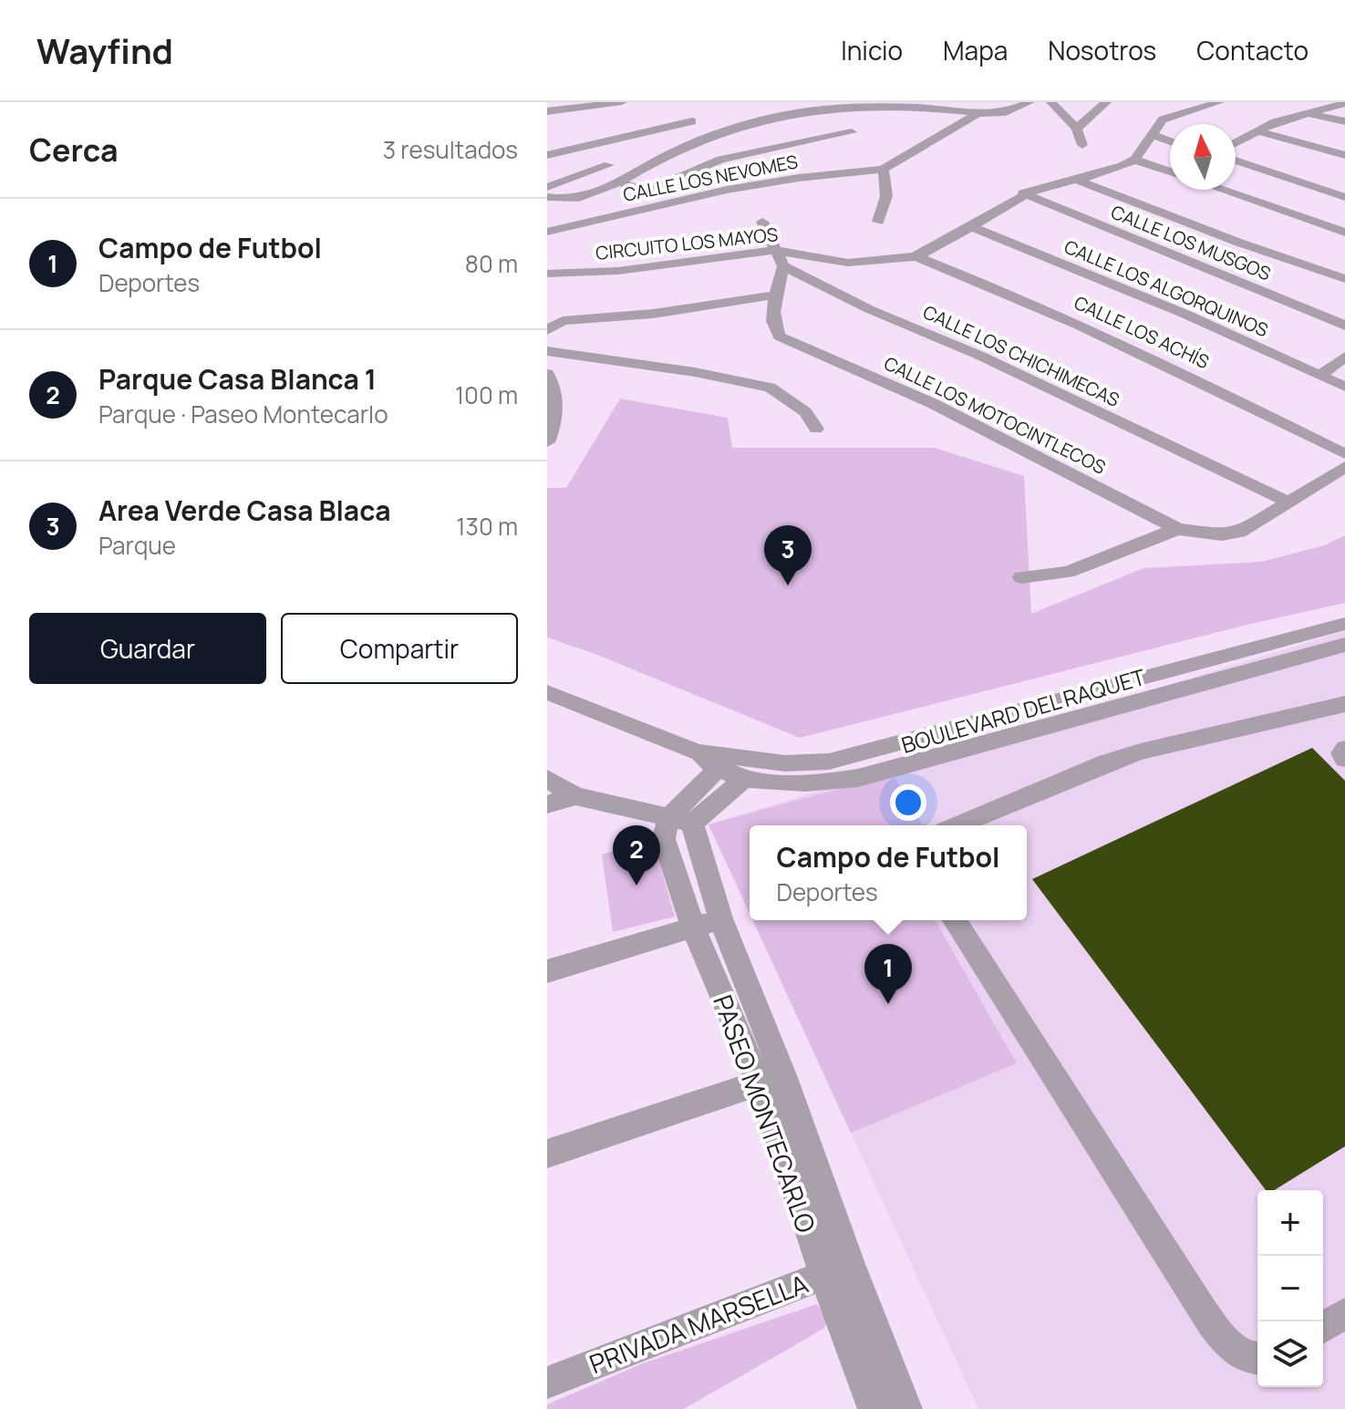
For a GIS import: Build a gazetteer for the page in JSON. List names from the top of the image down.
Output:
{
  "streets": {
    "street": [
      "CALLE LOS NEVOMES",
      "CALLE LOS MUSGOS",
      "CIRCUITO LOS MAYOS",
      "CALLE LOS ALGORQUINOS",
      "CALLE LOS ACHÍS",
      "CALLE LOS CHICHIMECAS",
      "CALLE LOS MOTOCINTLECOS",
      "BOULEVARD DEL RAQUET",
      "PASEO MONTECARLO",
      "PRIVADA MARSELLA"
    ]
  },
  "crossings": [
    ["CALLE LOS MUSGOS", "CIRCUITO LOS MAYOS"],
    ["CIRCUITO LOS MAYOS", "CALLE LOS ALGORQUINOS"],
    ["CIRCUITO LOS MAYOS", "CALLE LOS ACHÍS"],
    ["CALLE LOS CHICHIMECAS", "CALLE LOS MOTOCINTLECOS"],
    ["PASEO MONTECARLO", "PRIVADA MARSELLA"]
  ],
  "north": "top",
  "page": {
    "header": "Wayfind",
    "nav": [
      "Inicio",
      "Mapa",
      "Nosotros",
      "Contacto"
    ],
    "heading": ["Cerca", "3 resultados"],
    "list": [
      {
        "mark": "1",
        "name": "Campo de Futbol",
        "note": "Deportes",
        "value": "80 m"
      },
      {
        "mark": "2",
        "name": "Parque Casa Blanca 1",
        "note": "Parque · Paseo Montecarlo",
        "value": "100 m"
      },
      {
        "mark": "3",
        "name": "Area Verde Casa Blaca",
        "note": "Parque",
        "value": "130 m"
      }
    ],
    "pins": ["3", "2", "1"],
    "buttons": ["Guardar", "Compartir"],
    "popup": ["Campo de Futbol", "Deportes"],
    "map_buttons": ["+", "−"]
  }
}
